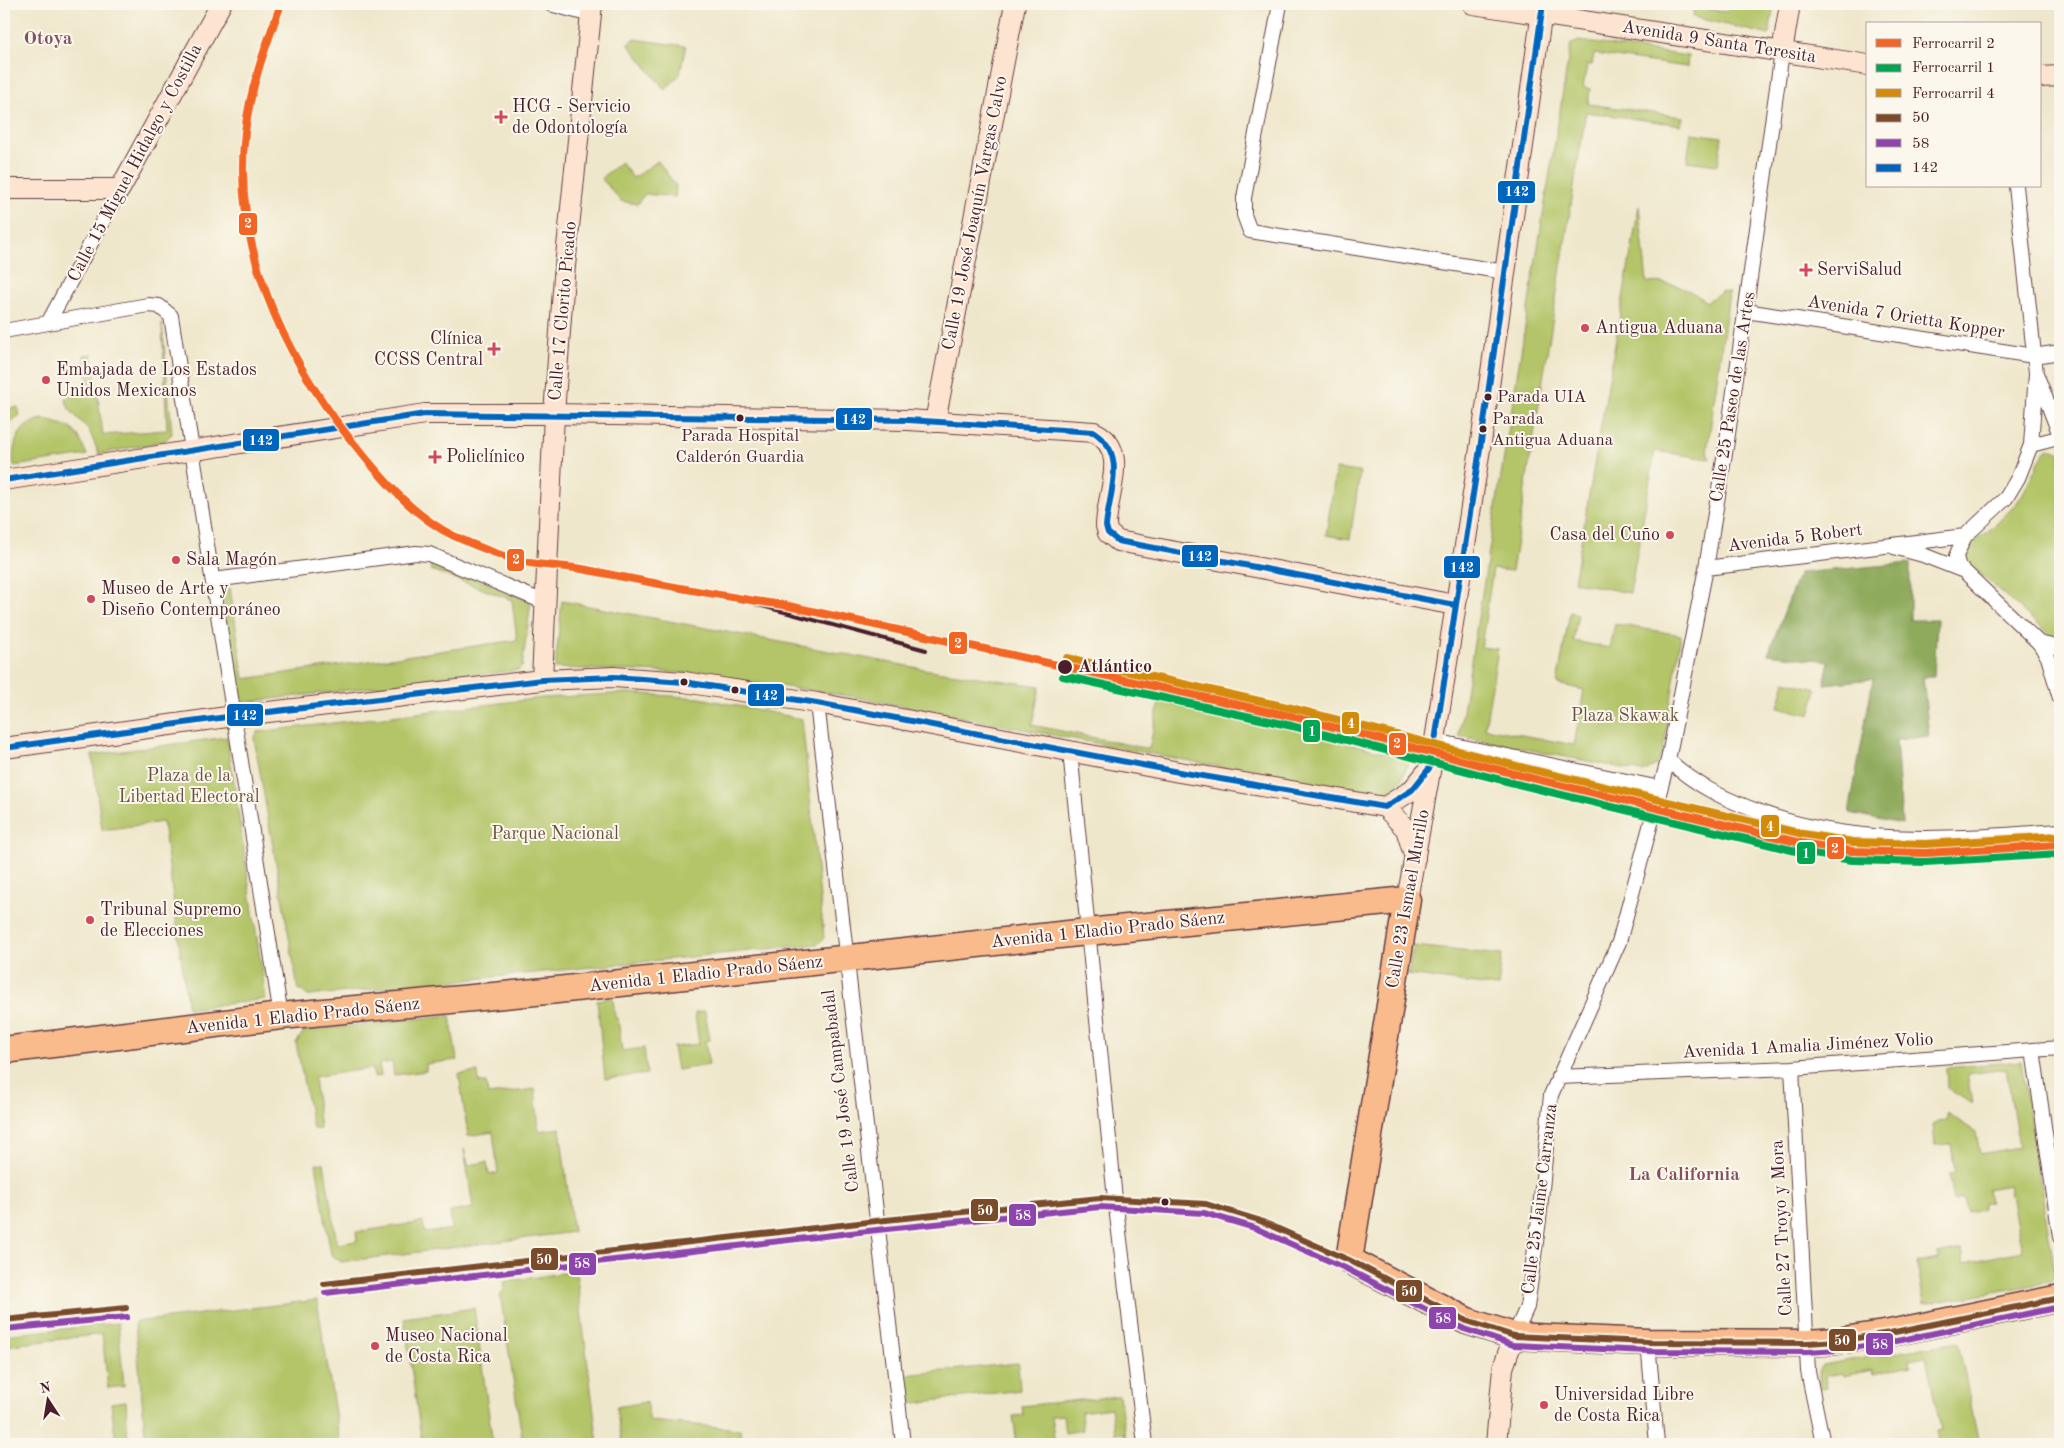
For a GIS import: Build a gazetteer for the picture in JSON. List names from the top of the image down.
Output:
{
  "streets": {
    "highway": ["Calle 23 Ismael Murillo", "Avenida 1 Eladio Prado Sáenz"],
    "street": [
      "Avenida 9 Santa Teresita",
      "Calle 15 Miguel Hidalgo y Costilla",
      "Calle 19 José Joaquín Vargas Calvo",
      "Calle 17 Clorito Picado",
      "Avenida 7 Orietta Kopper",
      "Calle 25 Paseo de las Artes",
      "Avenida 5 Robert",
      "Avenida 1 Amalia Jiménez Volio",
      "Calle 19 José Campabadal",
      "Calle 25 Jaime Carranza",
      "Calle 27 Troyo y Mora"
    ]
  },
  "crossings": [
    ["Avenida 9 Santa Teresita", "Calle 25 Paseo de las Artes"],
    ["Avenida 9 Santa Teresita", "Calle 23 Ismael Murillo"],
    ["Avenida 7 Orietta Kopper", "Calle 25 Paseo de las Artes"],
    ["Calle 25 Paseo de las Artes", "Avenida 5 Robert"],
    ["Calle 25 Paseo de las Artes", "Calle 25 Jaime Carranza"],
    ["Calle 23 Ismael Murillo", "Avenida 1 Eladio Prado Sáenz"],
    ["Calle 23 Ismael Murillo", "Calle 25 Jaime Carranza"],
    ["Avenida 1 Eladio Prado Sáenz", "Calle 19 José Campabadal"],
    ["Avenida 1 Amalia Jiménez Volio", "Calle 25 Jaime Carranza"],
    ["Avenida 1 Amalia Jiménez Volio", "Calle 27 Troyo y Mora"]
  ],
  "districts": ["Otoya", "La California"],
  "parks": ["Plaza Skawak", "Plaza de la Libertad Electoral", "Parque Nacional"],
  "places": {
    "health": [
      "HCG - Servicio de Odontología",
      "ServiSalud",
      "Clínica CCSS Central",
      "Policlínico"
    ],
    "other": [
      "Antigua Aduana",
      "Embajada de Los Estados Unidos Mexicanos",
      "Parada UIA",
      "Parada Hospital Calderón Guardia",
      "Parada Antigua Aduana",
      "Casa del Cuño",
      "Sala Magón",
      "Museo de Arte y Diseño Contemporáneo",
      "Atlántico",
      "Tribunal Supremo de Elecciones",
      "Museo Nacional de Costa Rica",
      "Universidad Libre de Costa Rica"
    ]
  },
  "lines": [
    "rail line 2",
    "transit line 142",
    "rail line 4",
    "rail line 1",
    "transit line 50",
    "transit line 58"
  ],
  "legend": [
    "Ferrocarril 2",
    "Ferrocarril 1",
    "Ferrocarril 4",
    "50",
    "58",
    "142"
  ],
  "north": "top"
}
